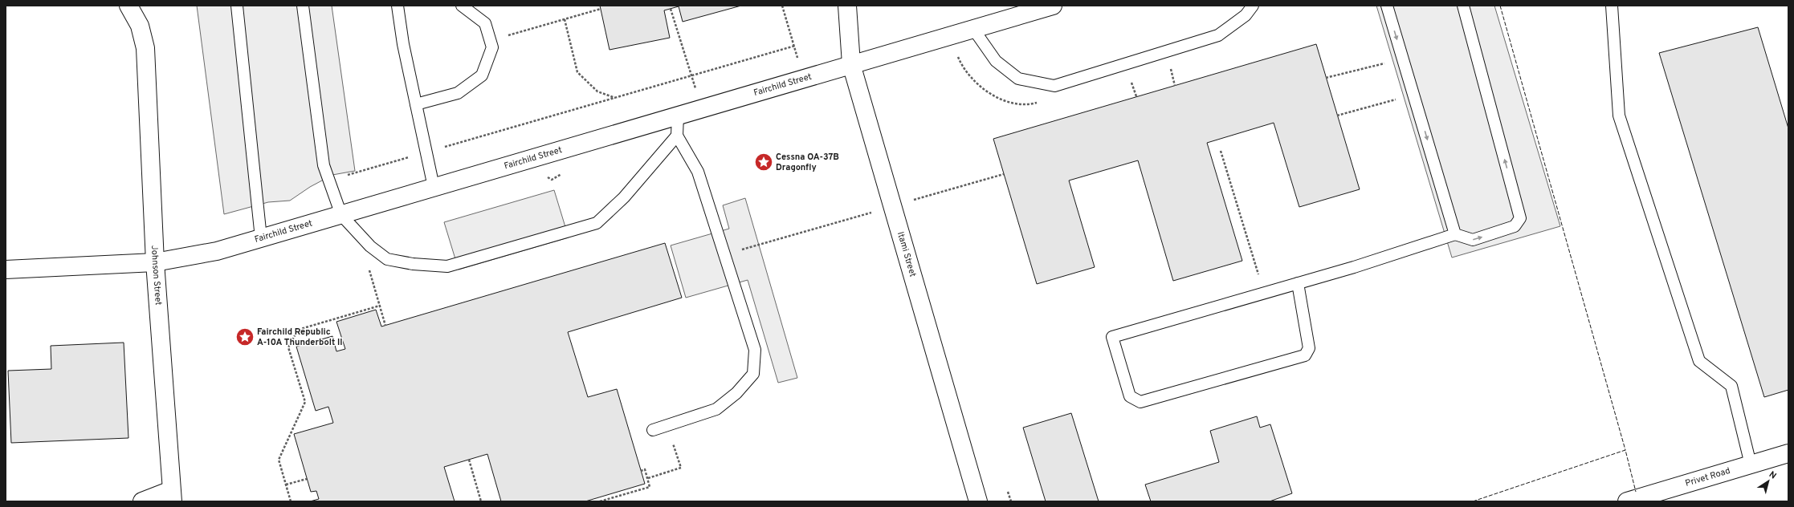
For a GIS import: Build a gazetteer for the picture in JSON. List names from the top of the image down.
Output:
{
  "streets": {
    "street": [
      "Fairchild Street",
      "Itami Street",
      "Johnson Street",
      "Privet Road"
    ]
  },
  "crossings": [
    ["Fairchild Street", "Itami Street"],
    ["Fairchild Street", "Johnson Street"]
  ],
  "places": {
    "place": ["Cessna OA-37B Dragonfly", "Fairchild Republic A-10A Thunderbolt II"]
  },
  "north": "top right"
}
